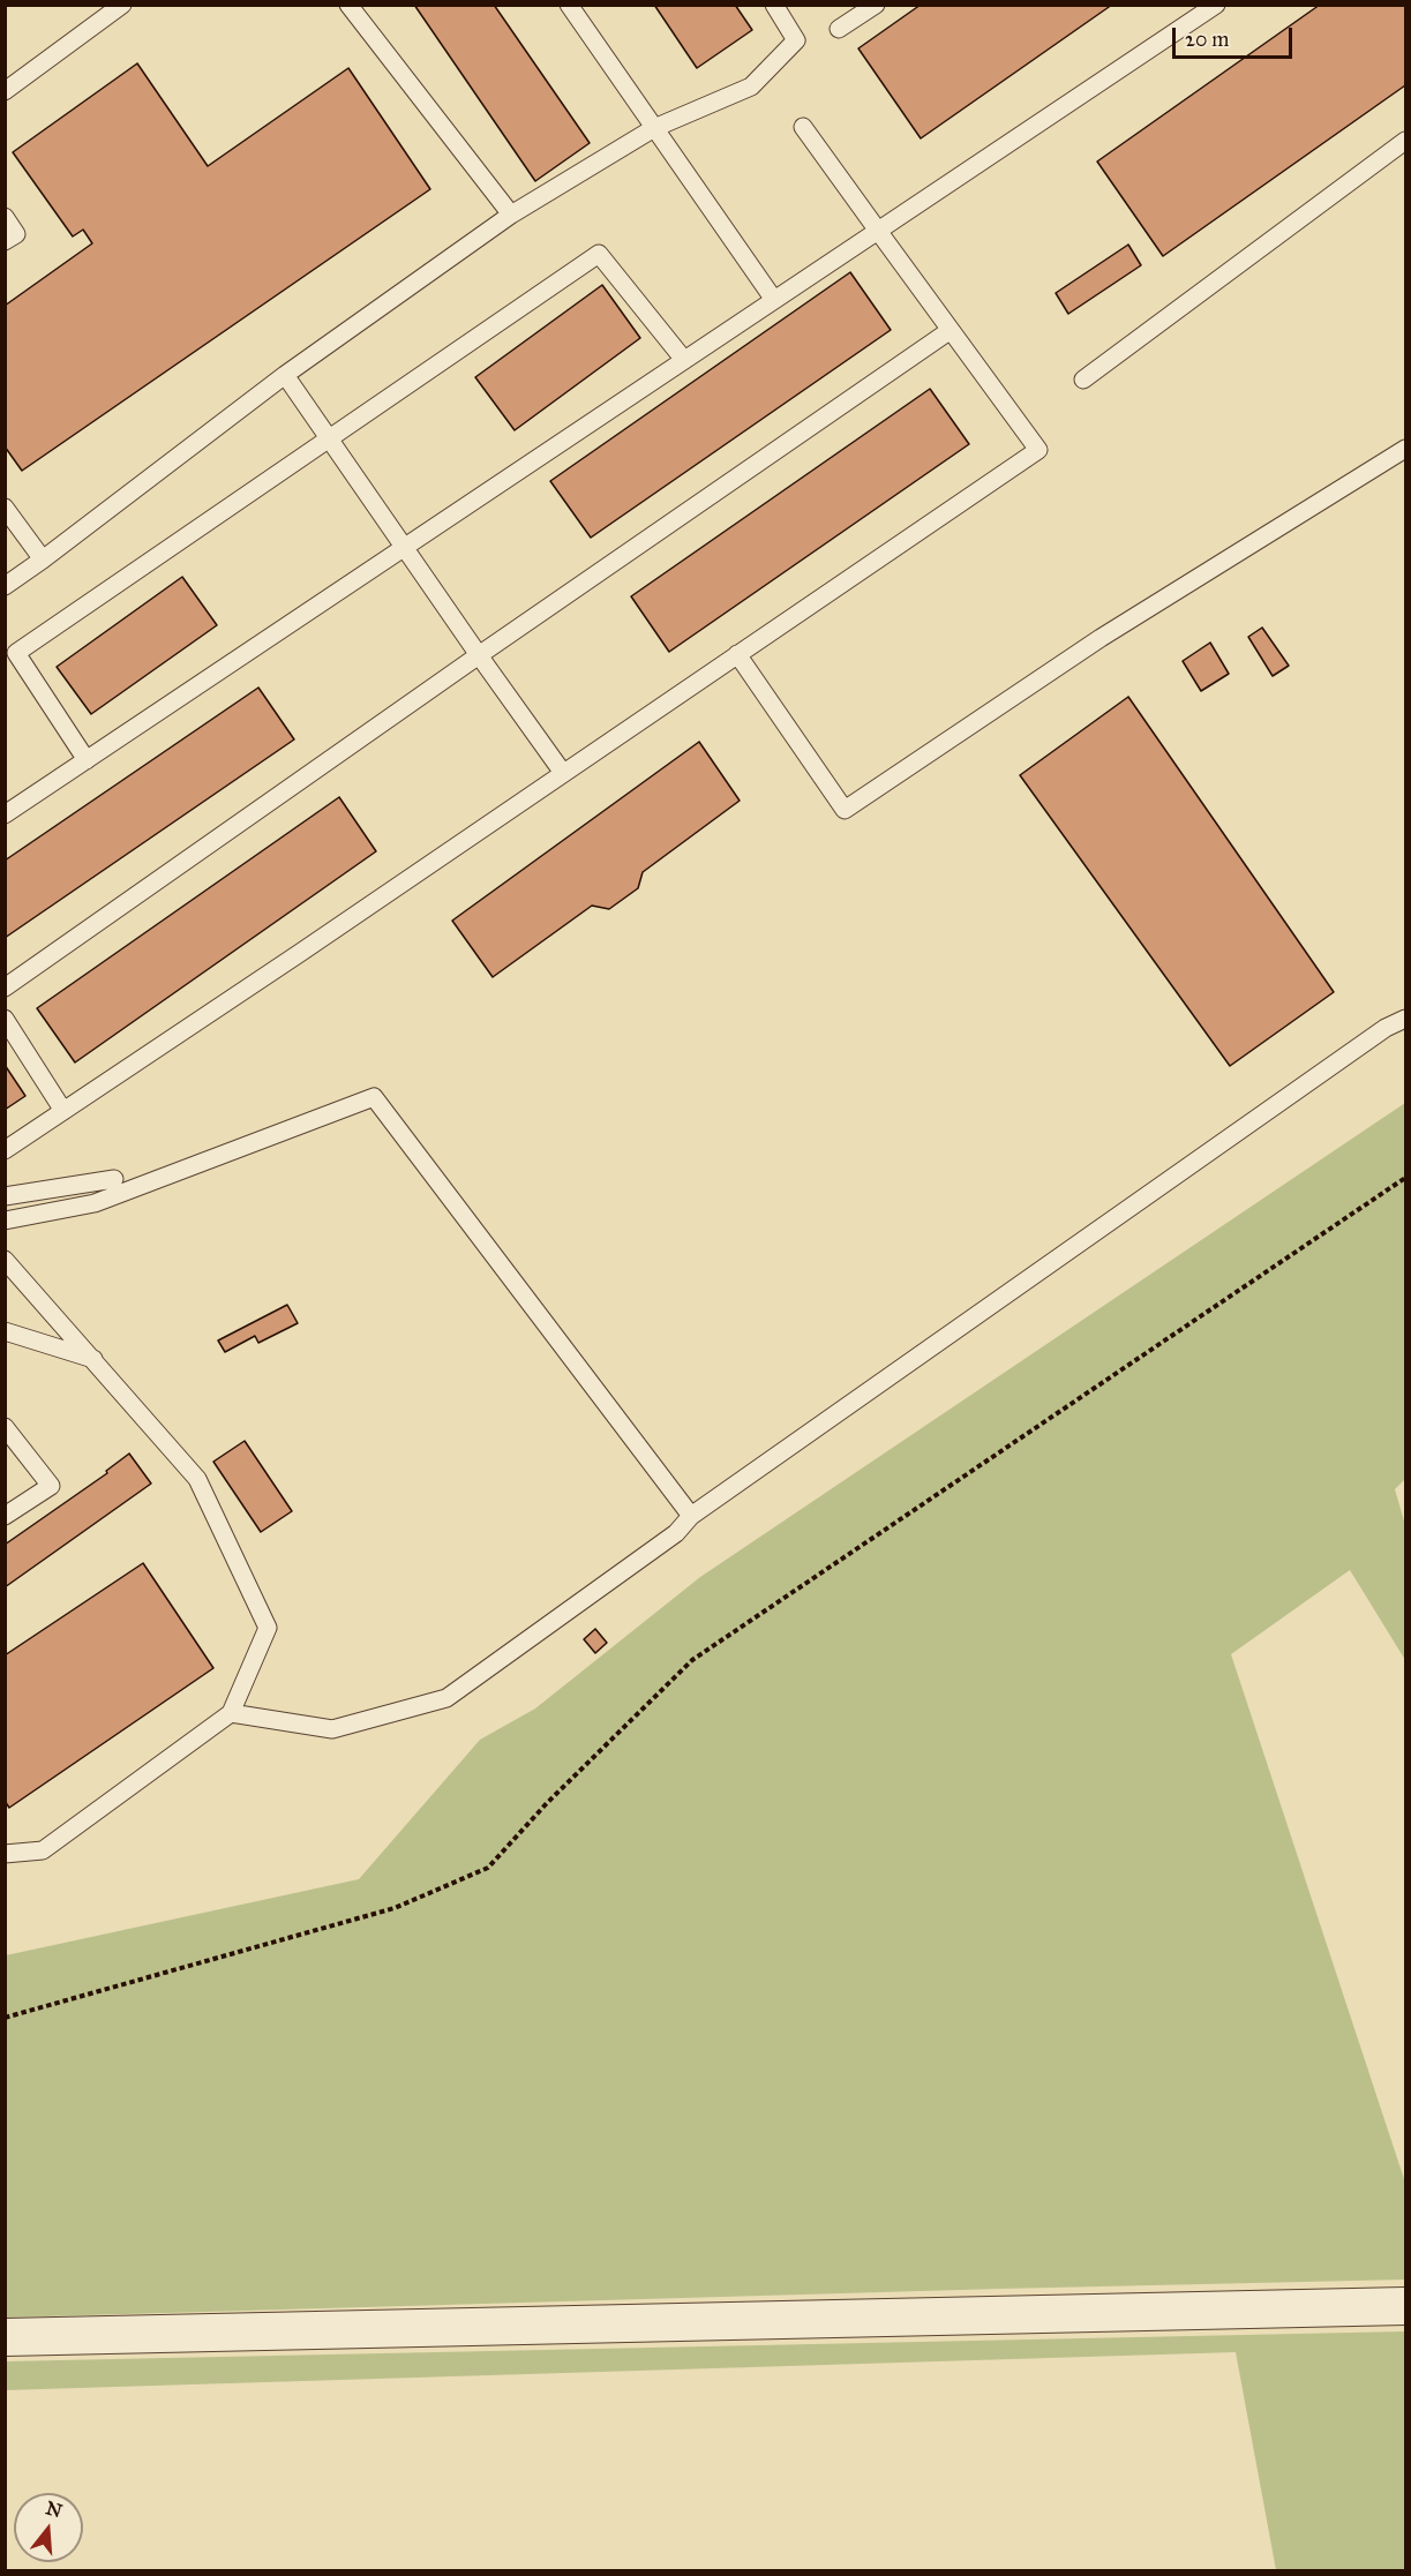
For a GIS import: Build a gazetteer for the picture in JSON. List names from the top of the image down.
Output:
{
  "scale_bar": "20 m",
  "north": "top"
}
